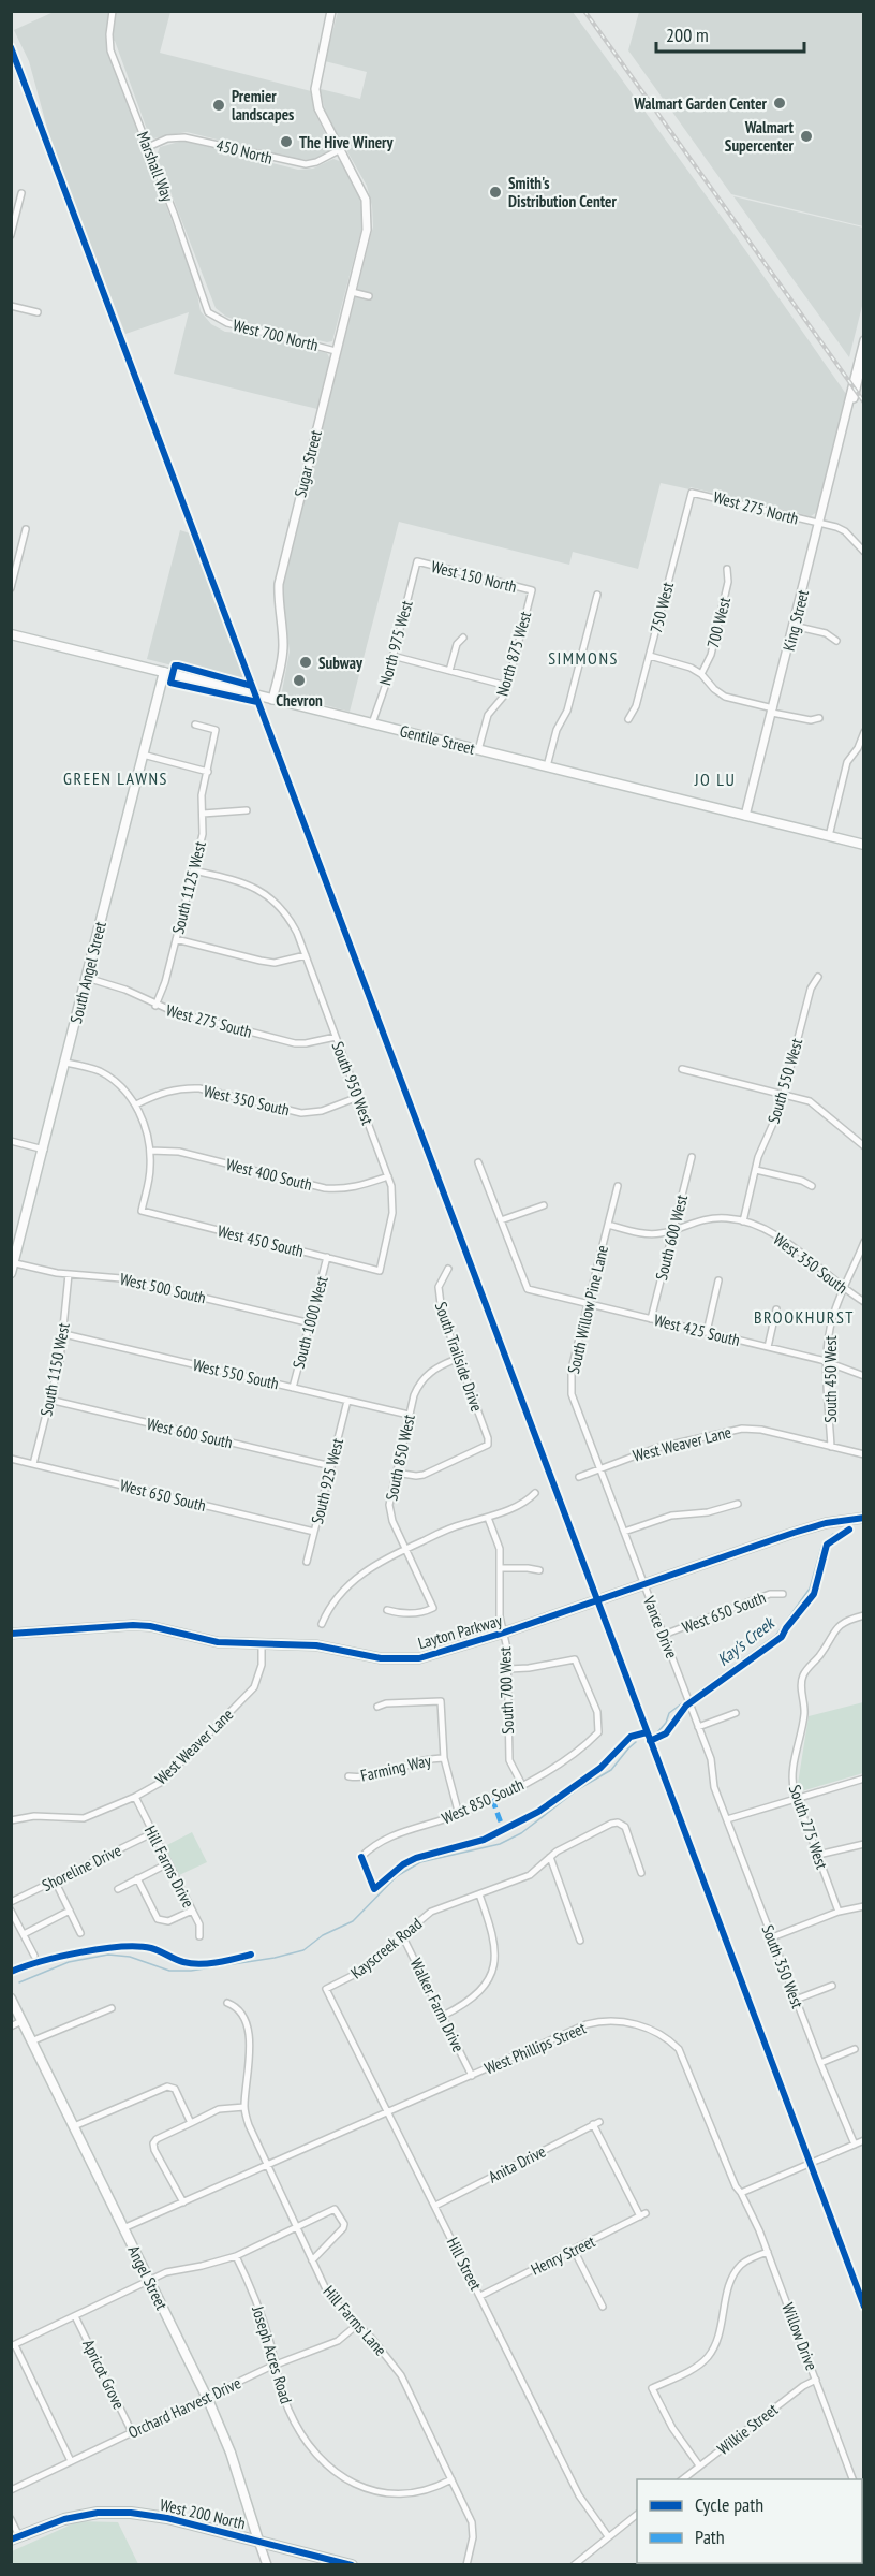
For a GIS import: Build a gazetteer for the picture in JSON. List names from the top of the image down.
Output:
{
  "streets": {
    "main road": [
      "Gentile Street",
      "South Angel Street",
      "Layton Parkway",
      "Angel Street",
      "West 200 North"
    ],
    "street": [
      "450 North",
      "Marshall Way",
      "West 700 North",
      "Sugar Street",
      "West 275 North",
      "West 150 North",
      "750 West",
      "King Street",
      "700 West",
      "North 975 West",
      "North 875 West",
      "South 1125 West",
      "West 275 South",
      "South 550 West",
      "South 950 West",
      "West 350 South",
      "West 400 South",
      "South 600 West",
      "West 450 South",
      "West 500 South",
      "South Willow Pine Lane",
      "South 1000 West",
      "West 425 South",
      "South Trailside Drive",
      "South 1150 West",
      "West 550 South",
      "South 450 West",
      "West 600 South",
      "West Weaver Lane",
      "South 850 West",
      "South 925 West",
      "West 650 South",
      "Vance Drive",
      "South 700 West",
      "Farming Way",
      "West 850 South",
      "South 275 West",
      "Hill Farms Drive",
      "Shoreline Drive",
      "Kayscreek Road",
      "South 350 West",
      "Walker Farm Drive",
      "West Phillips Street",
      "Anita Drive",
      "Henry Street",
      "Hill Street",
      "Hill Farms Lane",
      "Willow Drive",
      "Joseph Acres Road",
      "Apricot Grove",
      "Orchard Harvest Drive",
      "Wilkie Street"
    ]
  },
  "crossings": [
    ["450 North", "Marshall Way"],
    ["450 North", "Sugar Street"],
    ["Marshall Way", "West 700 North"],
    ["West 700 North", "Sugar Street"],
    ["Sugar Street", "Gentile Street"],
    ["West 275 North", "750 West"],
    ["West 275 North", "King Street"],
    ["West 150 North", "North 975 West"],
    ["West 150 North", "North 875 West"],
    ["King Street", "Gentile Street"],
    ["North 975 West", "Gentile Street"],
    ["North 875 West", "Gentile Street"],
    ["Gentile Street", "South Angel Street"],
    ["South 1125 West", "West 275 South"],
    ["South 1125 West", "South 950 West"],
    ["South Angel Street", "West 275 South"],
    ["South Angel Street", "West 500 South"],
    ["West 275 South", "South 950 West"],
    ["South 550 West", "West 350 South"],
    ["South 950 West", "West 350 South"],
    ["South 950 West", "West 400 South"],
    ["South 950 West", "West 450 South"],
    ["West 350 South", "South 600 West"],
    ["West 350 South", "South Willow Pine Lane"],
    ["West 350 South", "South 450 West"],
    ["West 400 South", "West 450 South"],
    ["South 600 West", "West 425 South"],
    ["West 450 South", "South 1000 West"],
    ["West 500 South", "South 1000 West"],
    ["West 500 South", "South 1150 West"],
    ["South Willow Pine Lane", "West 425 South"],
    ["South Willow Pine Lane", "West Weaver Lane"],
    ["South Willow Pine Lane", "Vance Drive"],
    ["South 1000 West", "West 550 South"],
    ["West 425 South", "South 450 West"],
    ["South Trailside Drive", "South 850 West"],
    ["South 1150 West", "West 550 South"],
    ["South 1150 West", "West 600 South"],
    ["South 1150 West", "West 650 South"],
    ["West 550 South", "South 850 West"],
    ["West 550 South", "South 925 West"],
    ["South 450 West", "West Weaver Lane"],
    ["West 600 South", "South 925 West"],
    ["West Weaver Lane", "Vance Drive"],
    ["West Weaver Lane", "Layton Parkway"],
    ["West Weaver Lane", "Hill Farms Drive"],
    ["South 925 West", "West 650 South"],
    ["West 650 South", "Vance Drive"],
    ["Vance Drive", "Layton Parkway"],
    ["Vance Drive", "South 350 West"],
    ["Layton Parkway", "South 700 West"],
    ["South 700 West", "West 850 South"],
    ["Hill Farms Drive", "Shoreline Drive"],
    ["Kayscreek Road", "Walker Farm Drive"],
    ["Kayscreek Road", "Hill Street"],
    ["Walker Farm Drive", "West Phillips Street"],
    ["West Phillips Street", "Hill Street"],
    ["West Phillips Street", "Angel Street"],
    ["West Phillips Street", "Hill Farms Lane"],
    ["West Phillips Street", "Willow Drive"],
    ["Anita Drive", "Henry Street"],
    ["Anita Drive", "Hill Street"],
    ["Henry Street", "Hill Street"],
    ["Angel Street", "Orchard Harvest Drive"],
    ["Angel Street", "West 200 North"],
    ["Hill Farms Lane", "Joseph Acres Road"],
    ["Hill Farms Lane", "Orchard Harvest Drive"],
    ["Willow Drive", "Wilkie Street"],
    ["Joseph Acres Road", "Orchard Harvest Drive"],
    ["Apricot Grove", "Orchard Harvest Drive"]
  ],
  "districts": [
    "SIMMONS",
    "GREEN LAWNS",
    "JO LU",
    "BROOKHURST"
  ],
  "water": ["Kay's Creek"],
  "places": [
    "Walmart Garden Center",
    "Premier landscapes",
    "Walmart Supercenter",
    "The Hive Winery",
    "Smith's Distribution Center",
    "Subway",
    "Chevron"
  ],
  "legend": ["Cycle path", "Path"],
  "scale_bar": "200 m"
}
